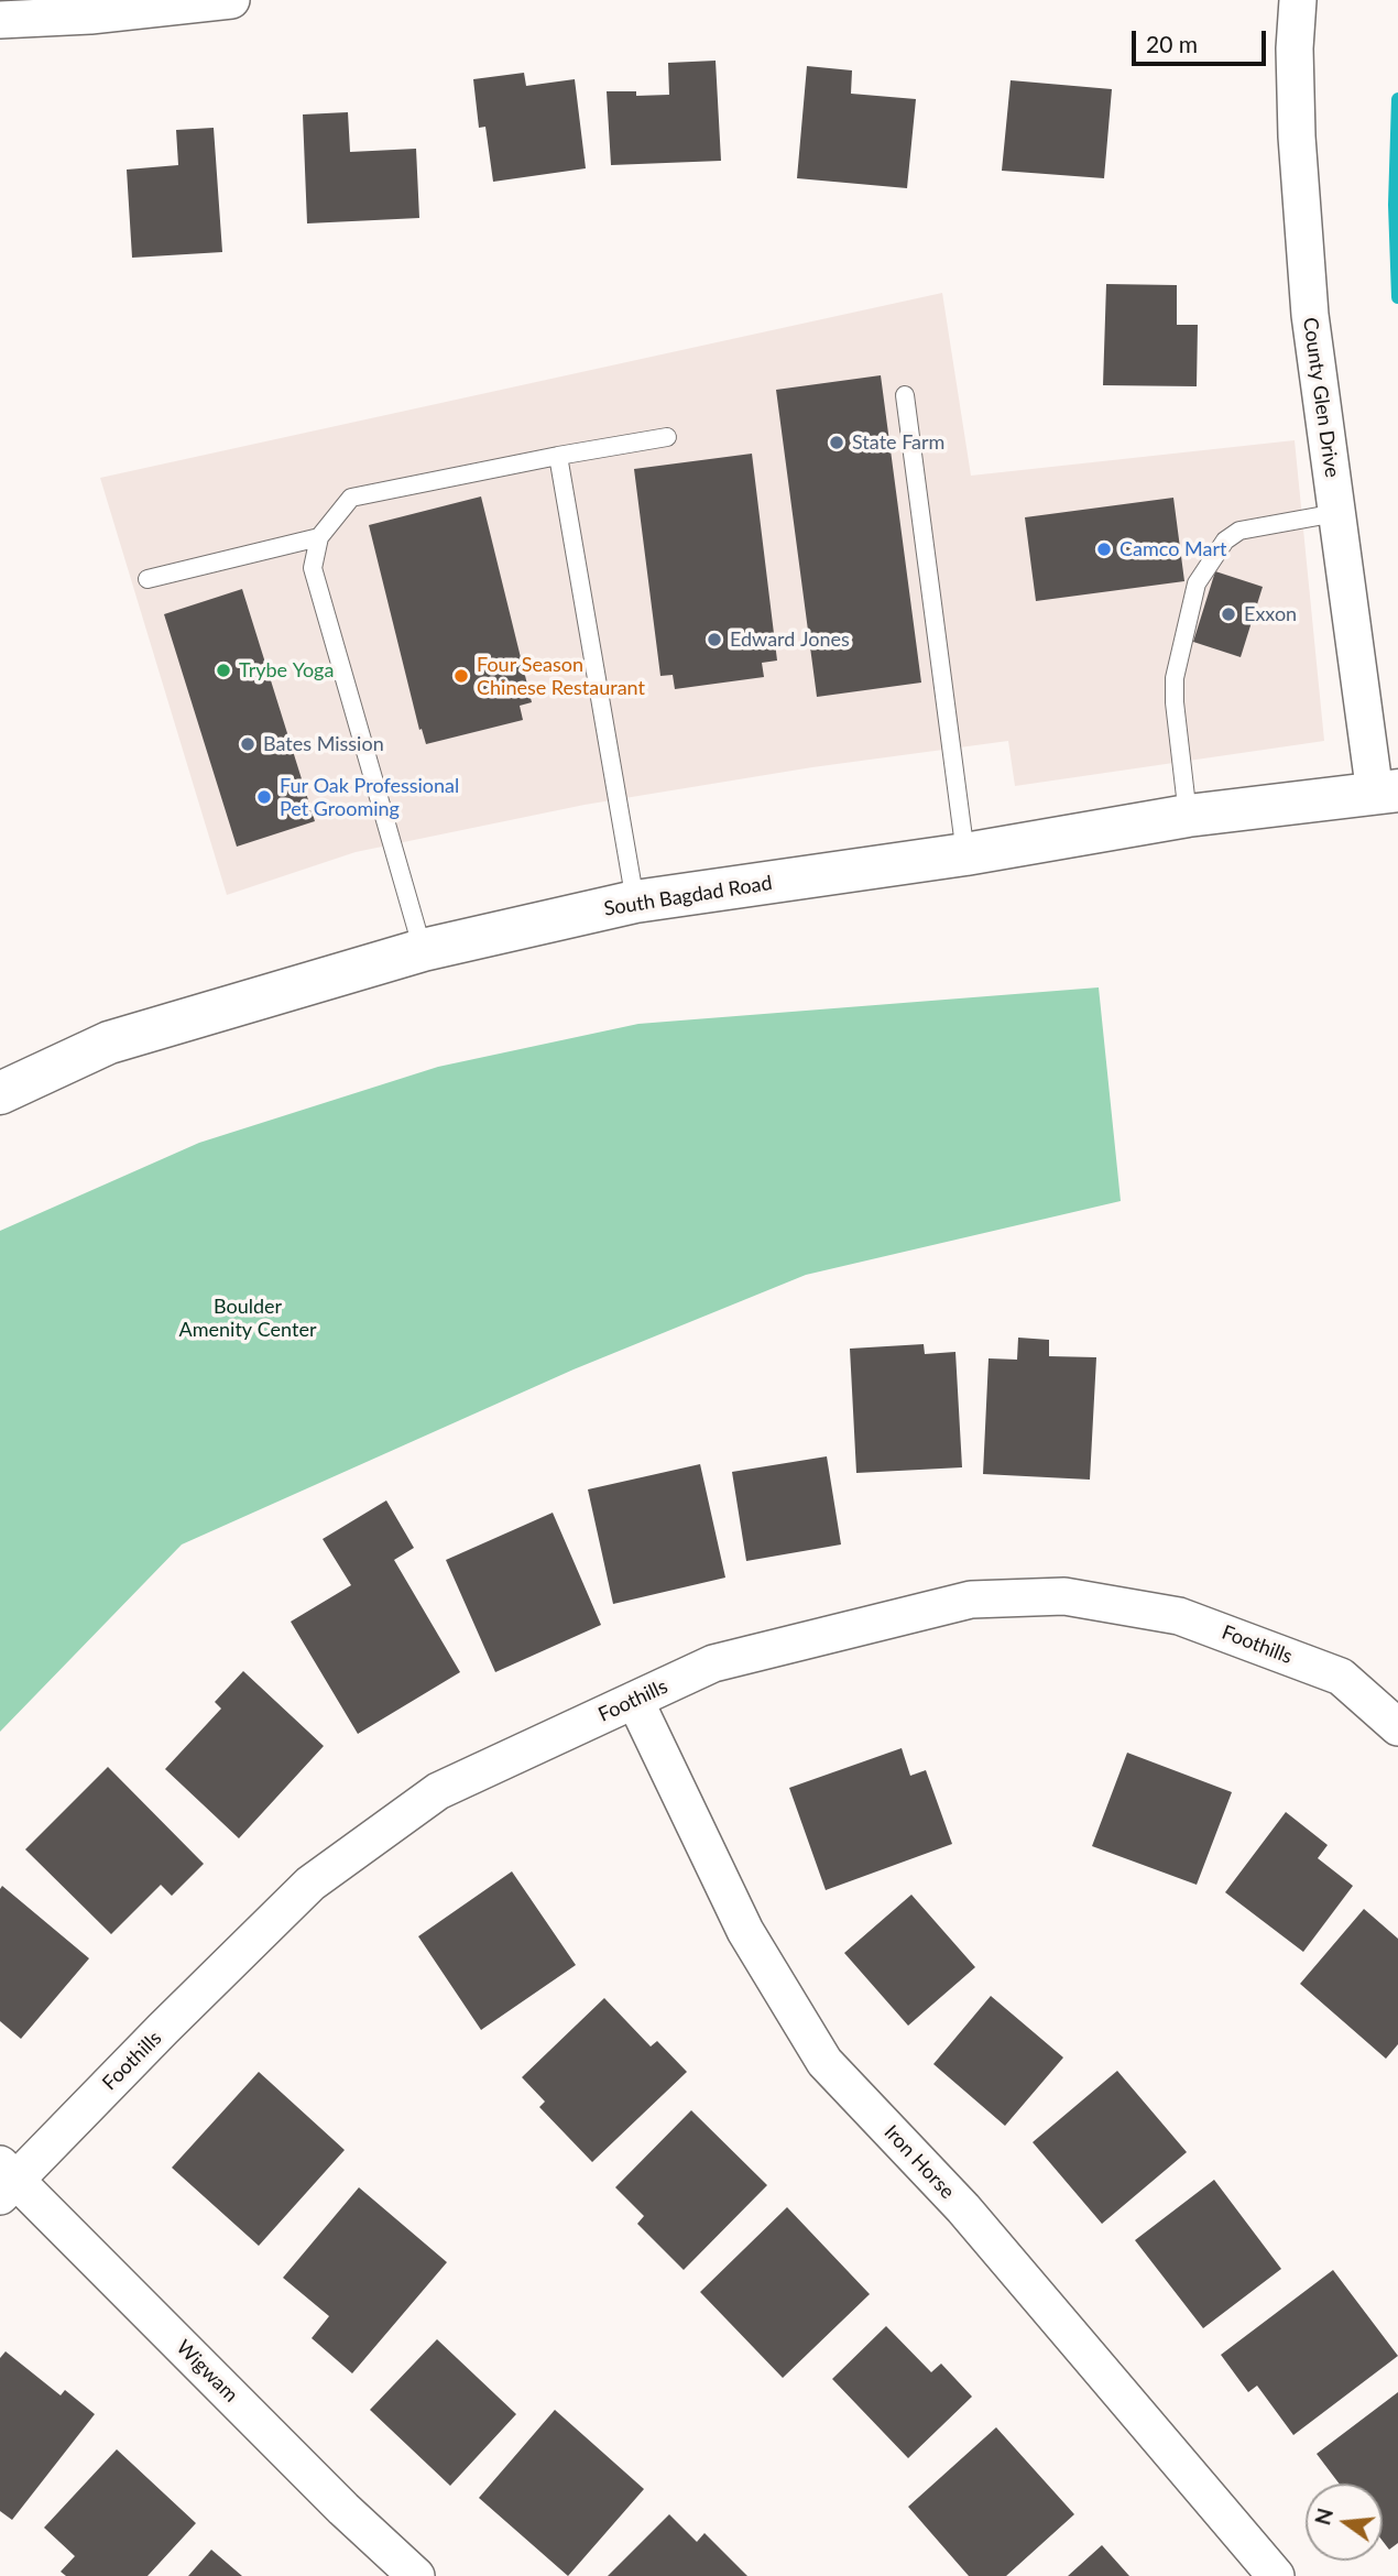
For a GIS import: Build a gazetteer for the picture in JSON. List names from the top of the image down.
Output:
{
  "streets": {
    "main road": ["South Bagdad Road"],
    "street": [
      "County Glen Drive",
      "Foothills",
      "Iron Horse",
      "Wigwam"
    ]
  },
  "crossings": [
    ["County Glen Drive", "South Bagdad Road"],
    ["Foothills", "Iron Horse"],
    ["Foothills", "Wigwam"]
  ],
  "parks": ["Boulder Amenity Center"],
  "places": [
    "State Farm",
    "Camco Mart",
    "Exxon",
    "Edward Jones",
    "Trybe Yoga",
    "Four Season Chinese Restaurant",
    "Bates Mission",
    "Fur Oak Professional Pet Grooming"
  ],
  "scale_bar": "20 m",
  "north": "left"
}
